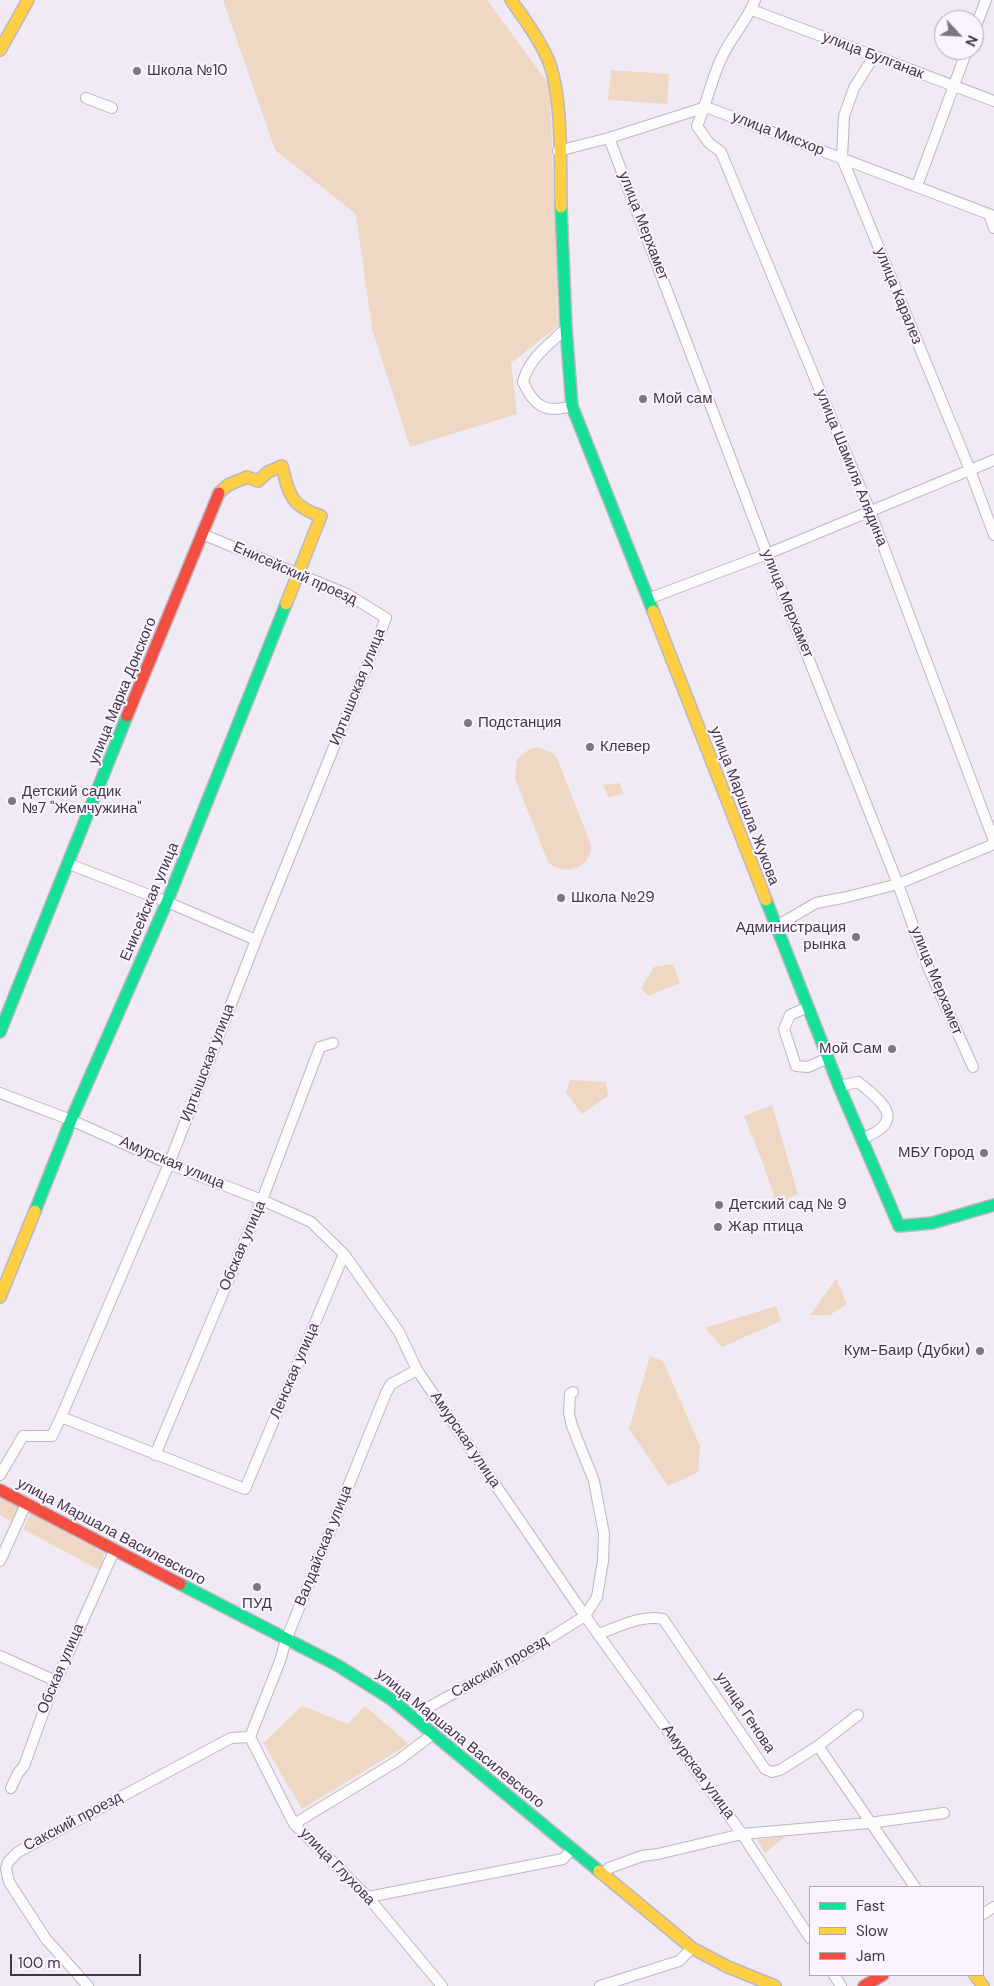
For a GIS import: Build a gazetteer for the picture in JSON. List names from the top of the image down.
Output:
{
  "streets": {
    "street": [
      "улица Булганак",
      "улица Мисхор",
      "улица Мерхамет",
      "улица Каралез",
      "улица Шамиля Алядина",
      "Енисейский проезд",
      "Иртышская улица",
      "улица Марка Донского",
      "улица Маршала Жукова",
      "Енисейская улица",
      "Амурская улица",
      "Обская улица",
      "Ленская улица",
      "улица Маршала Василевского",
      "Валдайская улица",
      "Сакский проезд",
      "улица Генова",
      "улица Глухова"
    ]
  },
  "crossings": [
    ["улица Булганак", "улица Каралез"],
    ["улица Мисхор", "улица Каралез"],
    ["улица Мисхор", "улица Шамиля Алядина"],
    ["Енисейский проезд", "Иртышская улица"],
    ["Енисейский проезд", "улица Марка Донского"],
    ["Енисейский проезд", "Енисейская улица"],
    ["Иртышская улица", "Амурская улица"],
    ["улица Марка Донского", "Енисейская улица"],
    ["Енисейская улица", "Амурская улица"],
    ["Амурская улица", "Обская улица"],
    ["Амурская улица", "Ленская улица"],
    ["Амурская улица", "Валдайская улица"],
    ["Амурская улица", "Сакский проезд"],
    ["Амурская улица", "улица Генова"],
    ["Обская улица", "Ленская улица"],
    ["Обская улица", "улица Маршала Василевского"],
    ["улица Маршала Василевского", "Валдайская улица"],
    ["улица Маршала Василевского", "Сакский проезд"],
    ["Валдайская улица", "Сакский проезд"],
    ["Валдайская улица", "улица Глухова"],
    ["Сакский проезд", "улица Глухова"]
  ],
  "places": [
    "Школа №10",
    "Мой сам",
    "Подстанция",
    "Клевер",
    "Детский садик №7 \"Жемчужина\"",
    "Школа №29",
    "Администрация рынка",
    "Мой Сам",
    "МБУ Город",
    "Детский сад № 9",
    "Жар птица",
    "Кум-Баир (Дубки)",
    "ПУД"
  ],
  "legend": ["Fast", "Slow", "Jam"],
  "scale_bar": "100 m",
  "north": "bottom right"
}
